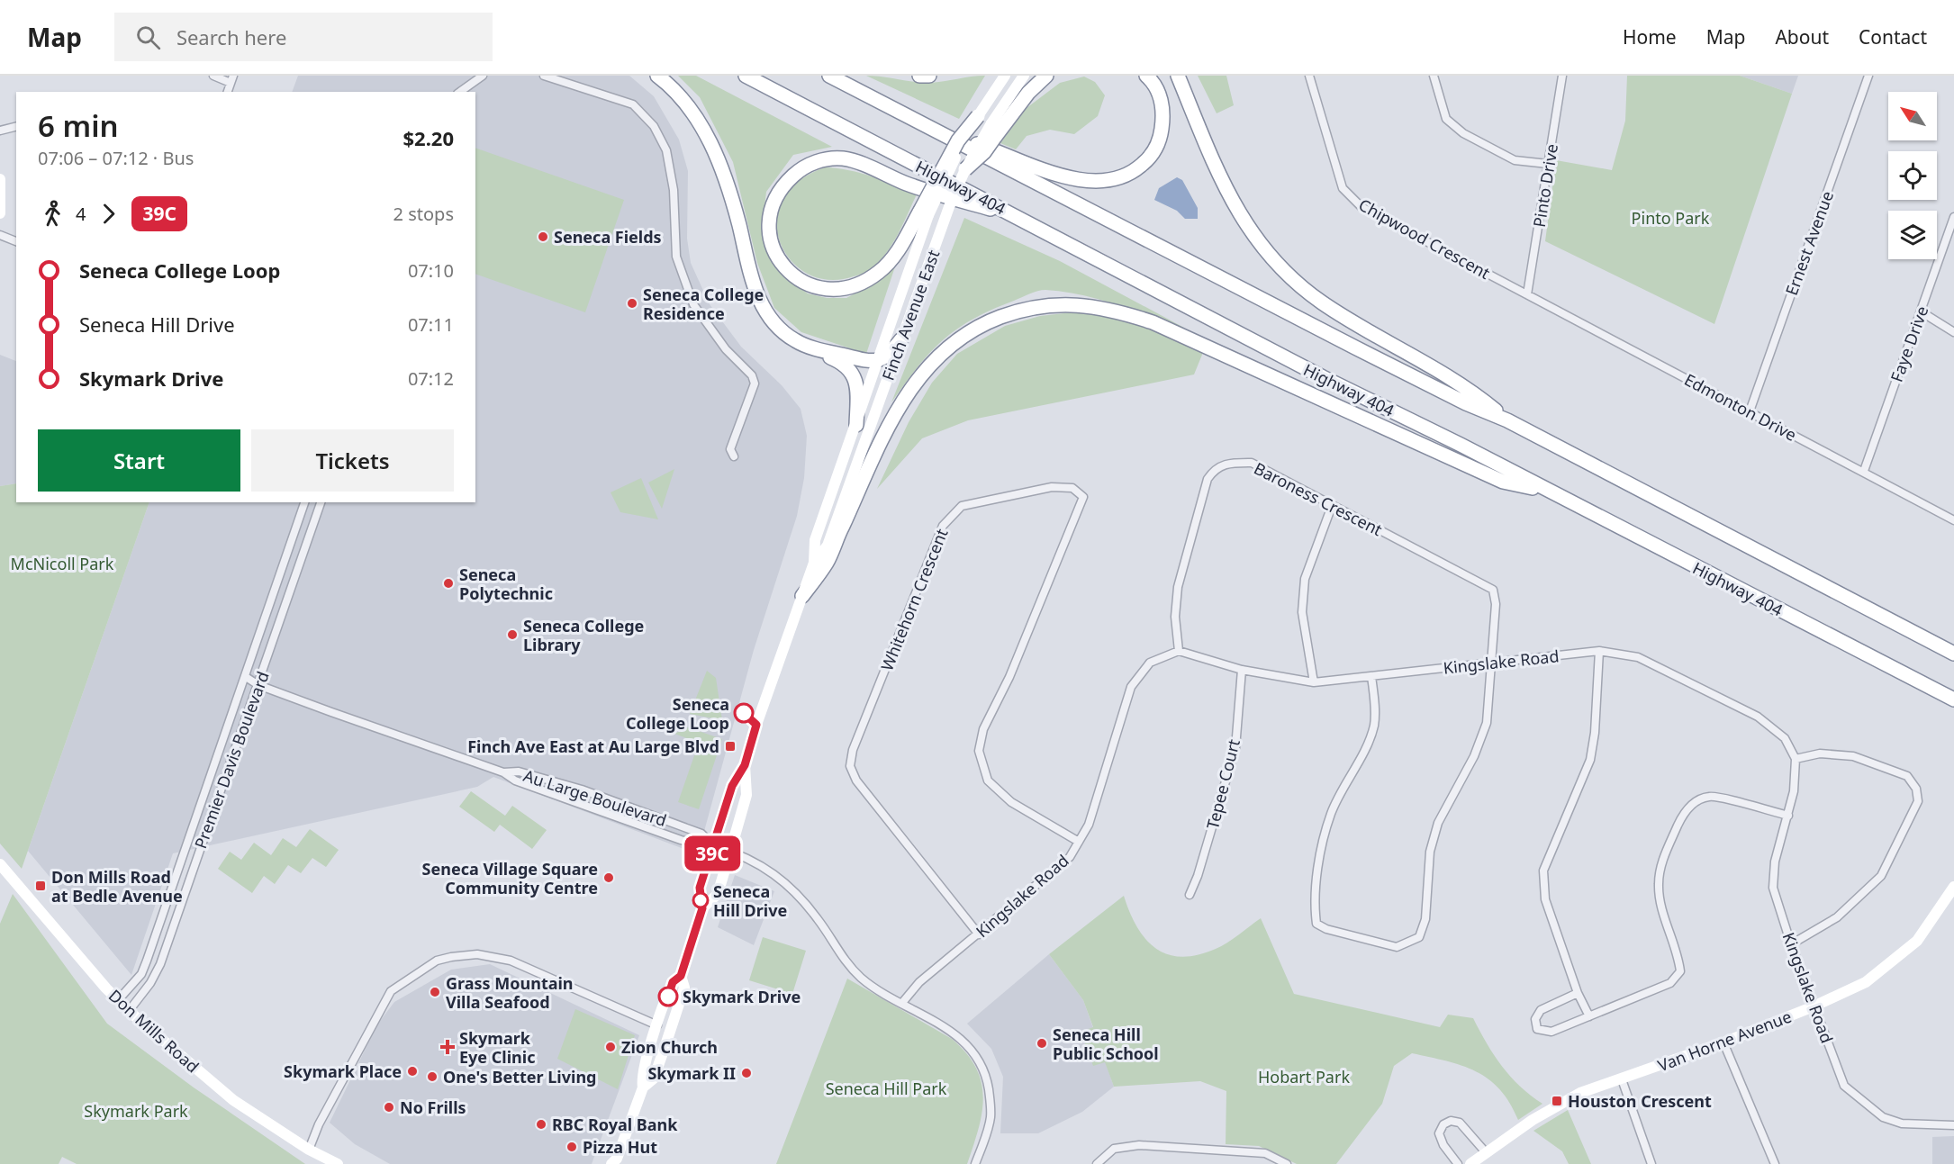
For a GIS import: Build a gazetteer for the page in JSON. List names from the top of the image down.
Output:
{
  "streets": {
    "highway": ["Highway 404"],
    "main road": ["Finch Avenue East", "Don Mills Road", "Van Horne Avenue"],
    "street": [
      "Pinto Drive",
      "Chipwood Crescent",
      "Ernest Avenue",
      "Faye Drive",
      "Edmonton Drive",
      "Baroness Crescent",
      "Whitehorn Crescent",
      "Kingslake Road",
      "Premier Davis Boulevard",
      "Tepee Court",
      "Au Large Boulevard"
    ]
  },
  "crossings": [
    ["Pinto Drive", "Chipwood Crescent"],
    ["Pinto Drive", "Edmonton Drive"],
    ["Chipwood Crescent", "Edmonton Drive"],
    ["Ernest Avenue", "Edmonton Drive"],
    ["Finch Avenue East", "Au Large Boulevard"],
    ["Faye Drive", "Edmonton Drive"],
    ["Baroness Crescent", "Kingslake Road"],
    ["Whitehorn Crescent", "Kingslake Road"],
    ["Kingslake Road", "Tepee Court"],
    ["Kingslake Road", "Van Horne Avenue"],
    ["Premier Davis Boulevard", "Au Large Boulevard"],
    ["Premier Davis Boulevard", "Don Mills Road"]
  ],
  "parks": [
    "Pinto Park",
    "McNicoll Park",
    "Hobart Park",
    "Seneca Hill Park",
    "Skymark Park"
  ],
  "places": {
    "other": [
      "Seneca Fields",
      "Seneca College Residence",
      "Seneca Polytechnic",
      "Seneca College Library",
      "Seneca College Loop",
      "Seneca Village Square Community Centre",
      "Seneca Hill Drive",
      "Grass Mountain Villa Seafood",
      "Skymark Drive",
      "Seneca Hill Public School",
      "Zion Church",
      "Skymark Place",
      "Skymark II",
      "One's Better Living",
      "No Frills",
      "RBC Royal Bank",
      "Pizza Hut"
    ],
    "transit": ["Finch Ave East at Au Large Blvd", "Don Mills Road at Bedle Avenue", "Houston Crescent"],
    "health": ["Skymark Eye Clinic"]
  },
  "lines": ["bus line 39C"],
  "north": "top left",
  "page": {
    "header": "Map",
    "search": "Search here",
    "nav": [
      "Home",
      "Map",
      "About",
      "Contact"
    ],
    "on_map": "39C",
    "heading": ["6 min", "07:06 – 07:12 · Bus", "$2.20"],
    "legs": ["4", "39C", "2 stops"],
    "list": [
      {
        "name": "Seneca College Loop",
        "value": "07:10"
      },
      {
        "name": "Seneca Hill Drive",
        "value": "07:11"
      },
      {
        "name": "Skymark Drive",
        "value": "07:12"
      }
    ],
    "buttons": ["Start", "Tickets"]
  }
}
